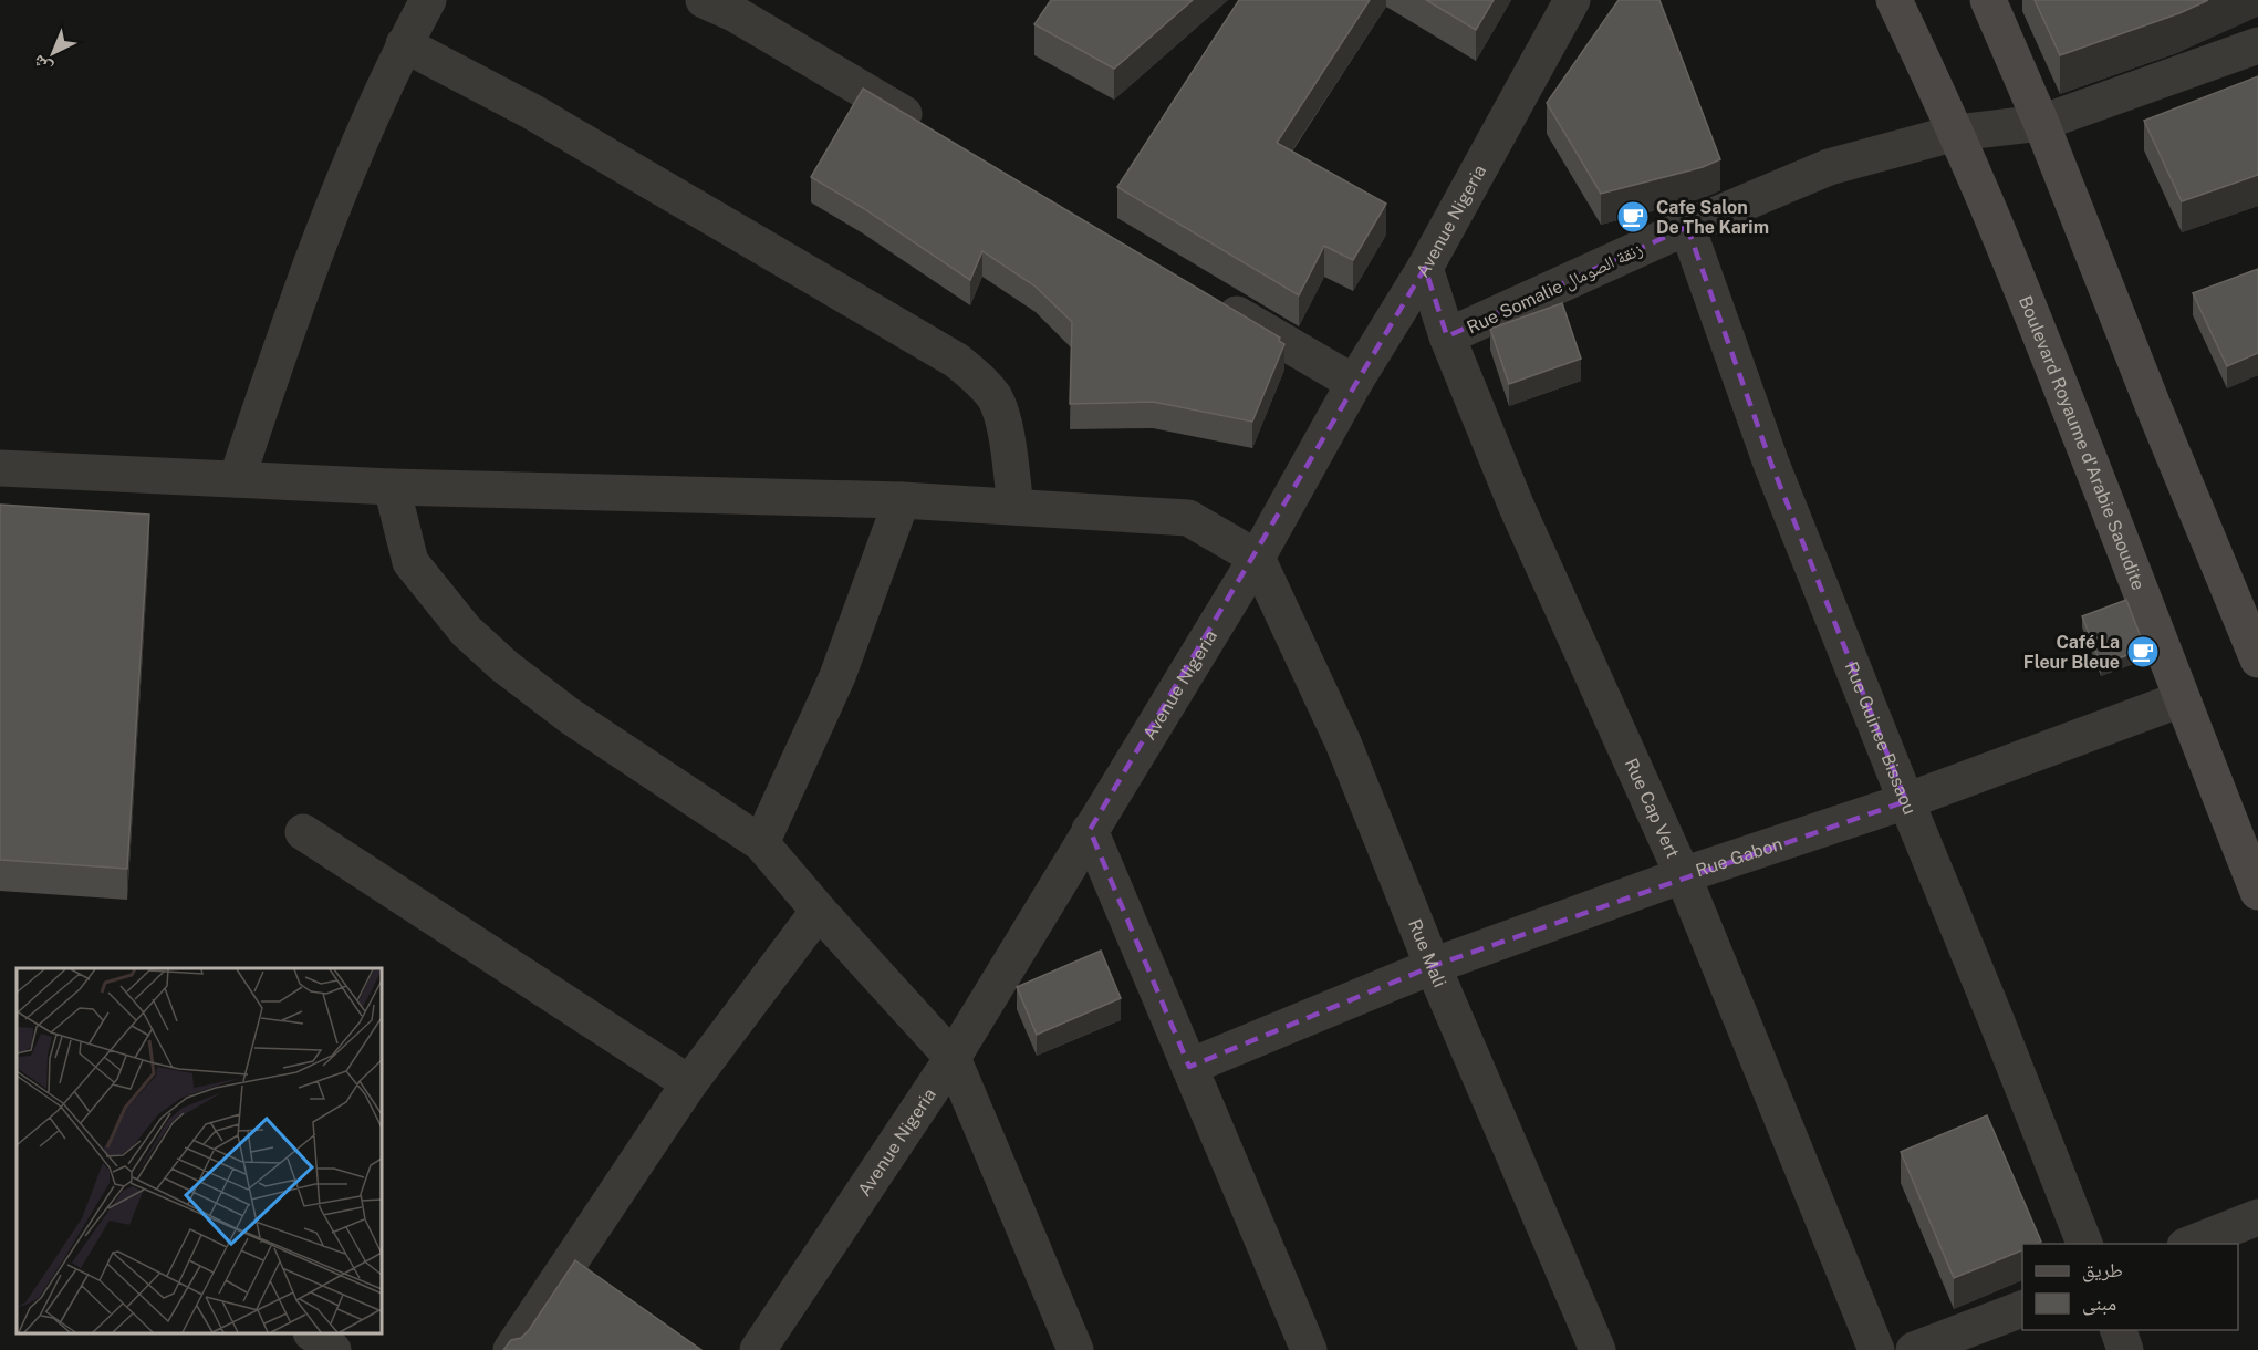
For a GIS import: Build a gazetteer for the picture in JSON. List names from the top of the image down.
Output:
{
  "streets": {
    "main road": ["Boulevard Royaume d'Arabie Saoudite"],
    "street": [
      "Avenue Nigeria",
      "Rue Somalie زنقة الصومال",
      "Rue Guinee Bissaou",
      "Rue Cap Vert",
      "Rue Gabon",
      "Rue Mali"
    ]
  },
  "crossings": [
    ["Avenue Nigeria", "Rue Cap Vert"],
    ["Avenue Nigeria", "Rue Mali"],
    ["Rue Somalie زنقة الصومال", "Boulevard Royaume d'Arabie Saoudite"],
    ["Rue Somalie زنقة الصومال", "Rue Guinee Bissaou"],
    ["Rue Somalie زنقة الصومال", "Rue Cap Vert"],
    ["Boulevard Royaume d'Arabie Saoudite", "Rue Gabon"],
    ["Rue Guinee Bissaou", "Rue Gabon"],
    ["Rue Cap Vert", "Rue Gabon"],
    ["Rue Gabon", "Rue Mali"]
  ],
  "places": {
    "cafe": ["Cafe Salon De The Karim", "Café La Fleur Bleue"]
  },
  "legend": ["طريق", "مبنى"],
  "north": "bottom left"
}
